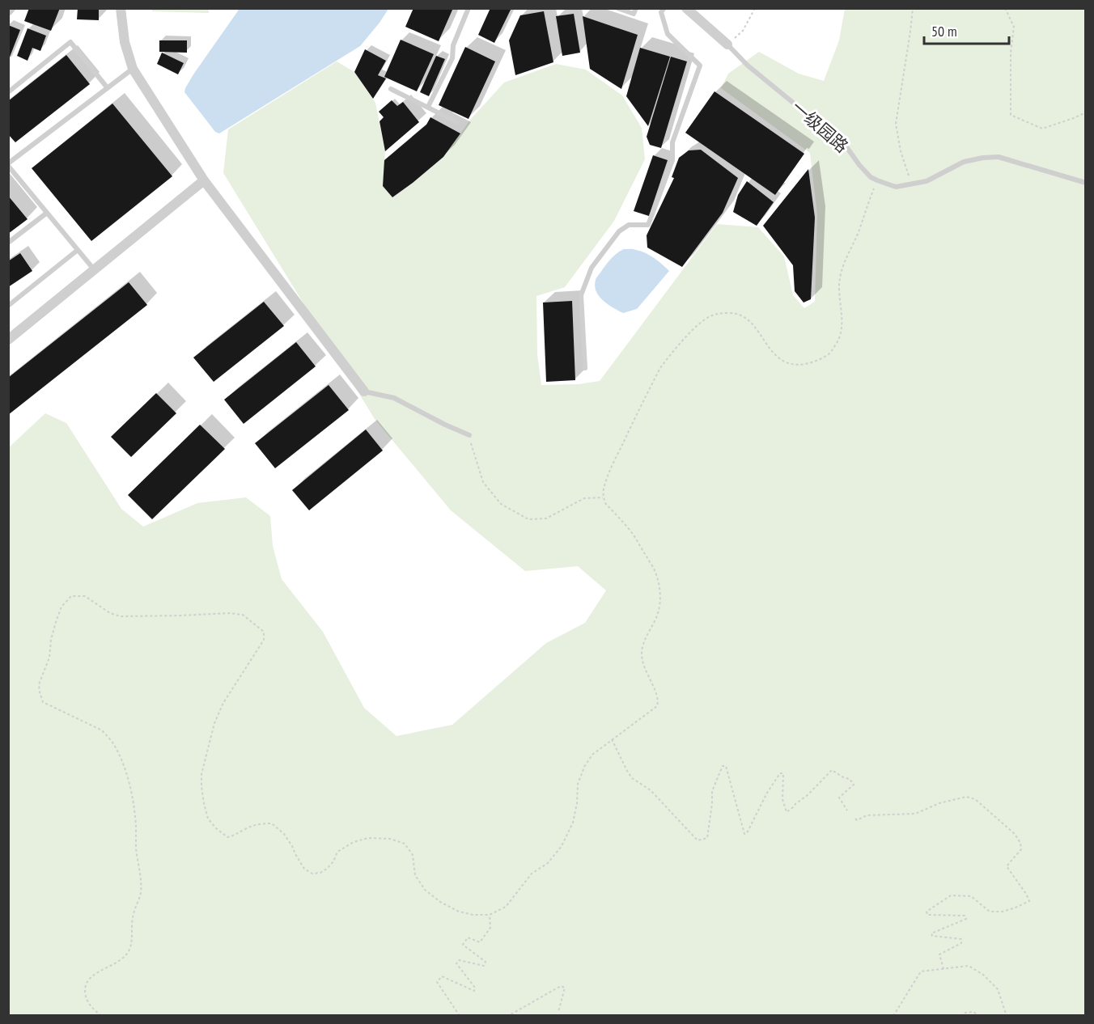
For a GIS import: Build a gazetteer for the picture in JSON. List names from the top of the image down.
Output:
{
  "streets": {
    "lane": ["一级园路"]
  },
  "scale_bar": "50 m"
}
